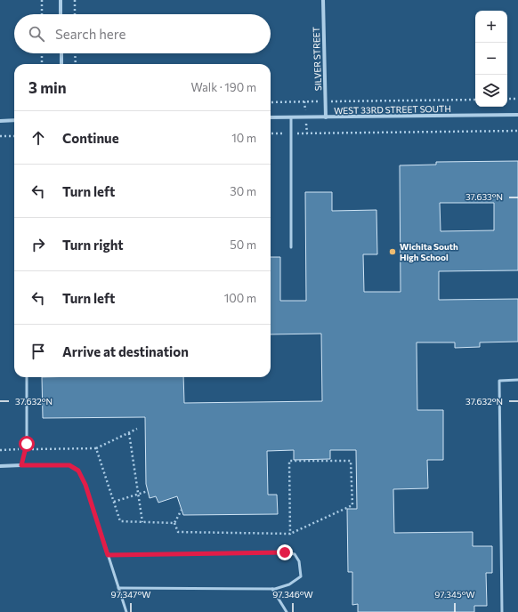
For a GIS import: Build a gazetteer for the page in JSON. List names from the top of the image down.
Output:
{
  "streets": {
    "street": ["SILVER STREET", "WEST 33RD STREET SOUTH"]
  },
  "crossings": [
    ["SILVER STREET", "WEST 33RD STREET SOUTH"]
  ],
  "places": ["Wichita South High School"],
  "page": {
    "map_buttons": ["+", "−"],
    "search": "Search here",
    "heading": ["3 min", "Walk · 190 m"],
    "list": [
      ["Continue", "10 m"],
      ["Turn left", "30 m"],
      ["Turn right", "50 m"],
      ["Turn left", "100 m"],
      "Arrive at destination"
    ]
  },
  "coordinates": [
    "37.633°N",
    "37.632°N",
    "97.347°W",
    "97.346°W",
    "97.345°W"
  ]
}
